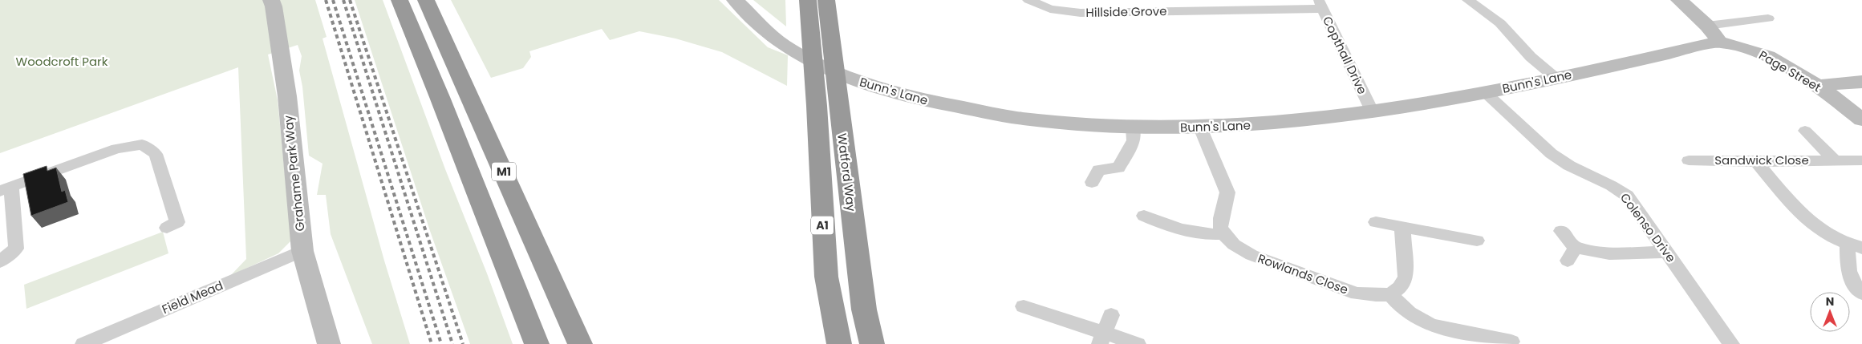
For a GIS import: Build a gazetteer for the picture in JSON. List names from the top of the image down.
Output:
{
  "streets": {
    "highway": ["M1", "Watford Way", "A1"],
    "street": [
      "Hillside Grove",
      "Copthall Drive",
      "Page Street",
      "Bunn's Lane",
      "Sandwick Close",
      "Grahame Park Way",
      "Colenso Drive",
      "Rowlands Close",
      "Field Mead"
    ]
  },
  "crossings": [
    ["Hillside Grove", "Copthall Drive"],
    ["Copthall Drive", "Bunn's Lane"],
    ["Page Street", "Bunn's Lane"],
    ["Bunn's Lane", "Colenso Drive"],
    ["Grahame Park Way", "Field Mead"]
  ],
  "parks": ["Woodcroft Park"],
  "north": "top"
}
